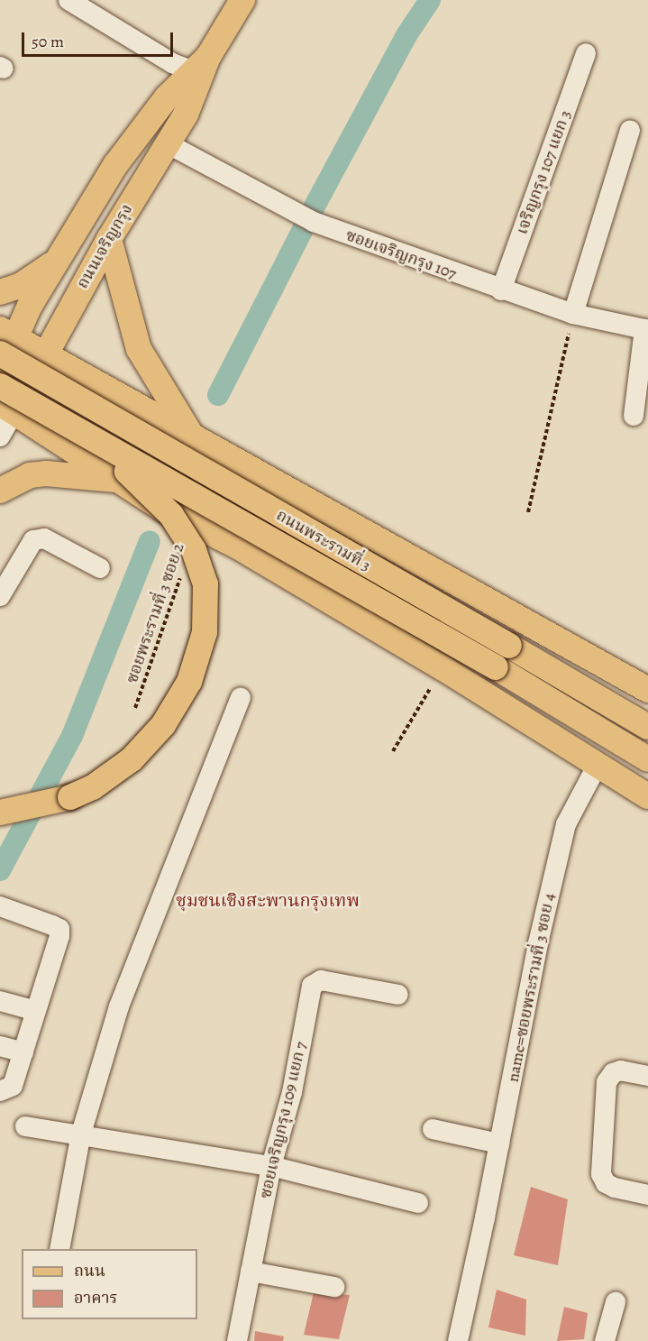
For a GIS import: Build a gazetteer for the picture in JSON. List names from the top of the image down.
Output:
{
  "streets": {
    "main road": ["ถนนเจริญกรุง", "ถนนพระรามที่ 3"],
    "street": [
      "เจริญกรุง 107 แยก 3",
      "ซอยเจริญกรุง 107",
      "name=ซอยพระรามที่ 3 ซอย 4",
      "ซอยเจริญกรุง 109 แยก 7"
    ],
    "path": ["ซอยพระรามที่ 3 ซอย 2"]
  },
  "crossings": [
    ["เจริญกรุง 107 แยก 3", "ซอยเจริญกรุง 107"],
    ["ถนนเจริญกรุง", "ซอยเจริญกรุง 107"],
    ["ถนนเจริญกรุง", "ถนนพระรามที่ 3"]
  ],
  "districts": ["ชุมชนเชิงสะพานกรุงเทพ"],
  "legend": ["ถนน", "อาคาร"],
  "scale_bar": "50 m"
}
